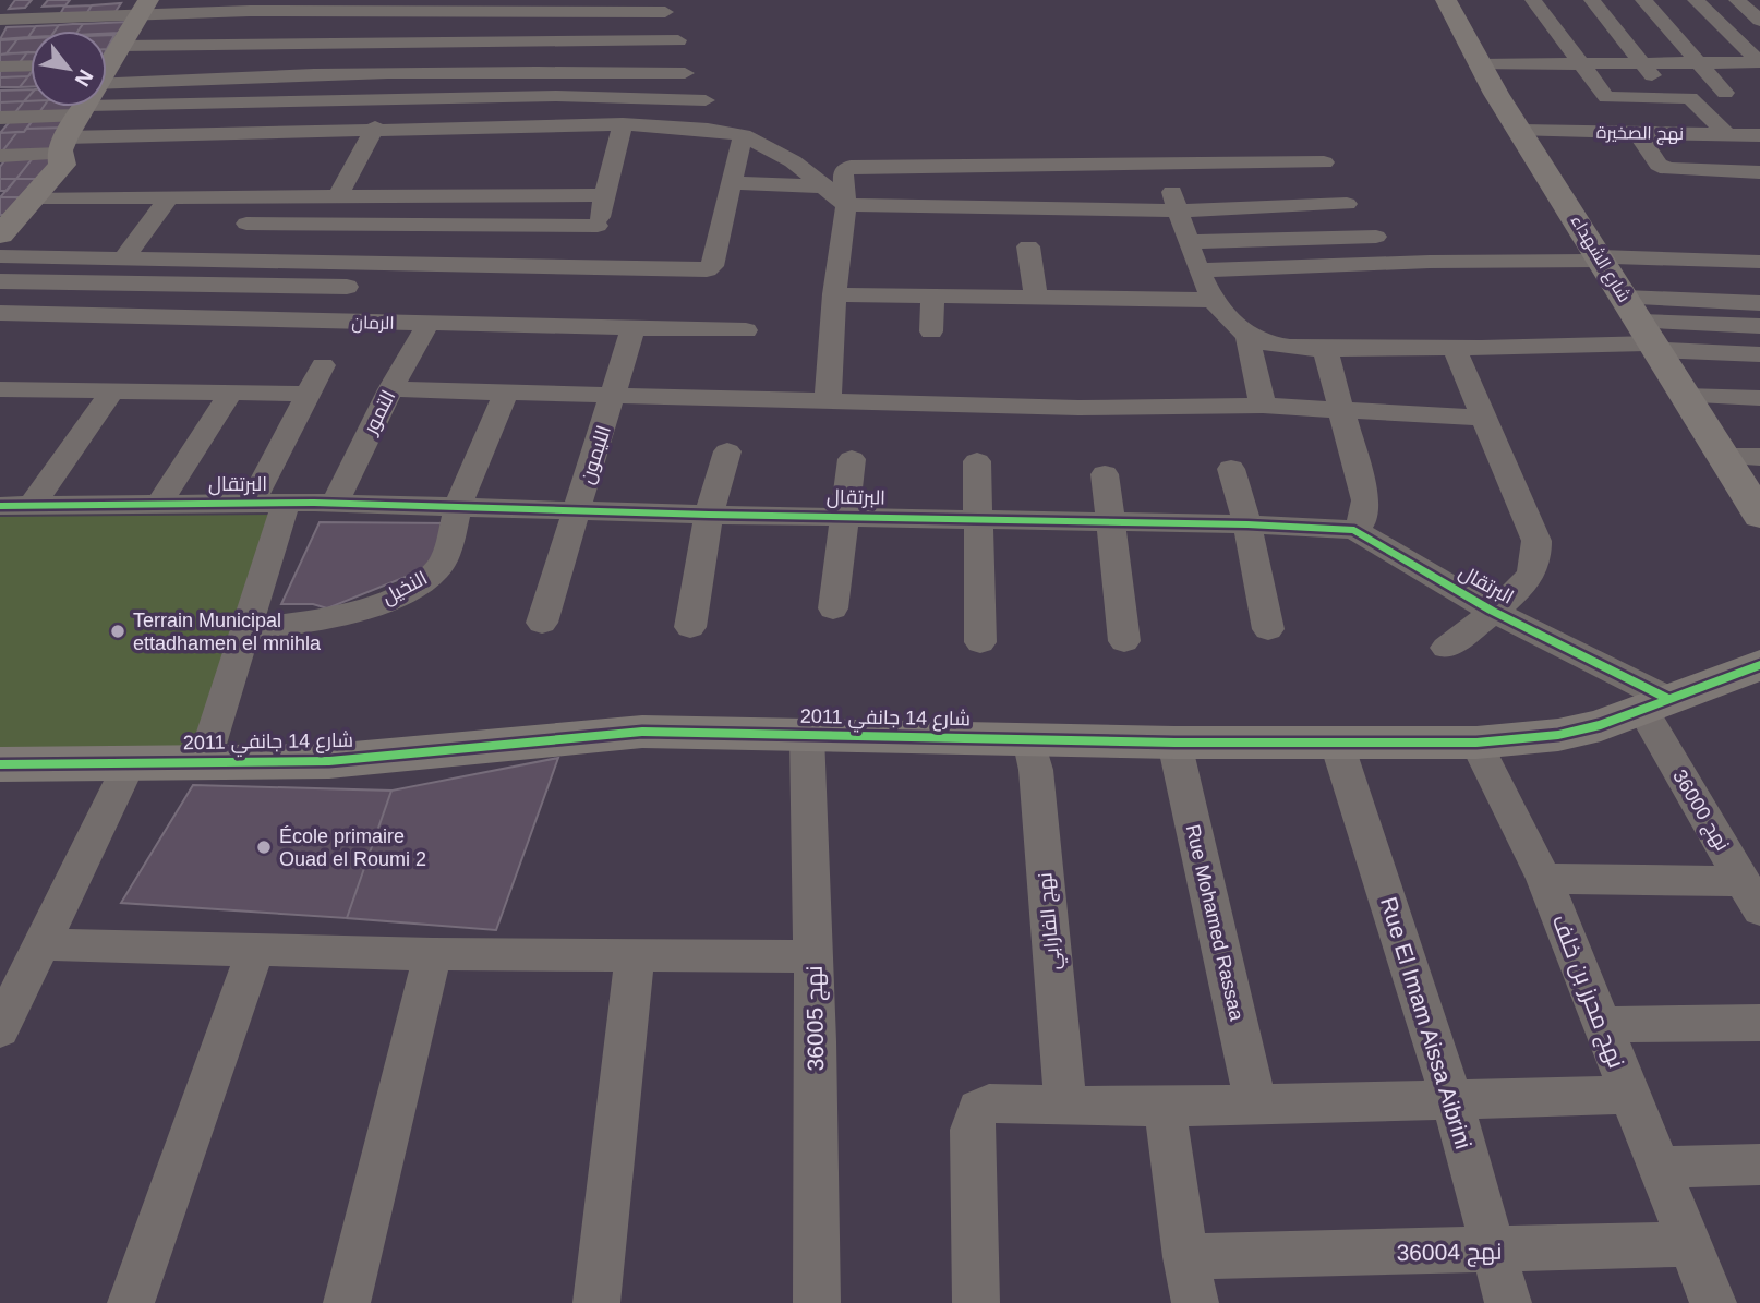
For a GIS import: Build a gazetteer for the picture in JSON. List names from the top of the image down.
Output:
{
  "streets": {
    "street": [
      "نهج الصخيرة",
      "شارع الشهداء",
      "الرمان",
      "التمور",
      "الليمون",
      "البرتقال",
      "النخيل",
      "شارع 14 جانفي 2011",
      "نهج 36000",
      "نهج الفارابي",
      "Rue Mohamed Rassaa",
      "نهج محرز بن خلف",
      "نهج 36005",
      "Rue El Imam Aissa Aibrini",
      "نهج 36004"
    ]
  },
  "crossings": [
    ["نهج الصخيرة", "شارع الشهداء"],
    ["الرمان", "التمور"],
    ["الرمان", "الليمون"],
    ["التمور", "البرتقال"],
    ["الليمون", "البرتقال"],
    ["البرتقال", "النخيل"],
    ["البرتقال", "شارع 14 جانفي 2011"],
    ["البرتقال", "نهج 36000"],
    ["شارع 14 جانفي 2011", "نهج 36000"],
    ["شارع 14 جانفي 2011", "نهج الفارابي"],
    ["شارع 14 جانفي 2011", "Rue Mohamed Rassaa"],
    ["شارع 14 جانفي 2011", "نهج محرز بن خلف"],
    ["شارع 14 جانفي 2011", "نهج 36005"],
    ["شارع 14 جانفي 2011", "Rue El Imam Aissa Aibrini"],
    ["نهج محرز بن خلف", "نهج 36004"],
    ["Rue El Imam Aissa Aibrini", "نهج 36004"]
  ],
  "places": ["Terrain Municipal ettadhamen el mnihla", "École primaire Ouad el Roumi 2"],
  "north": "bottom right"
}
